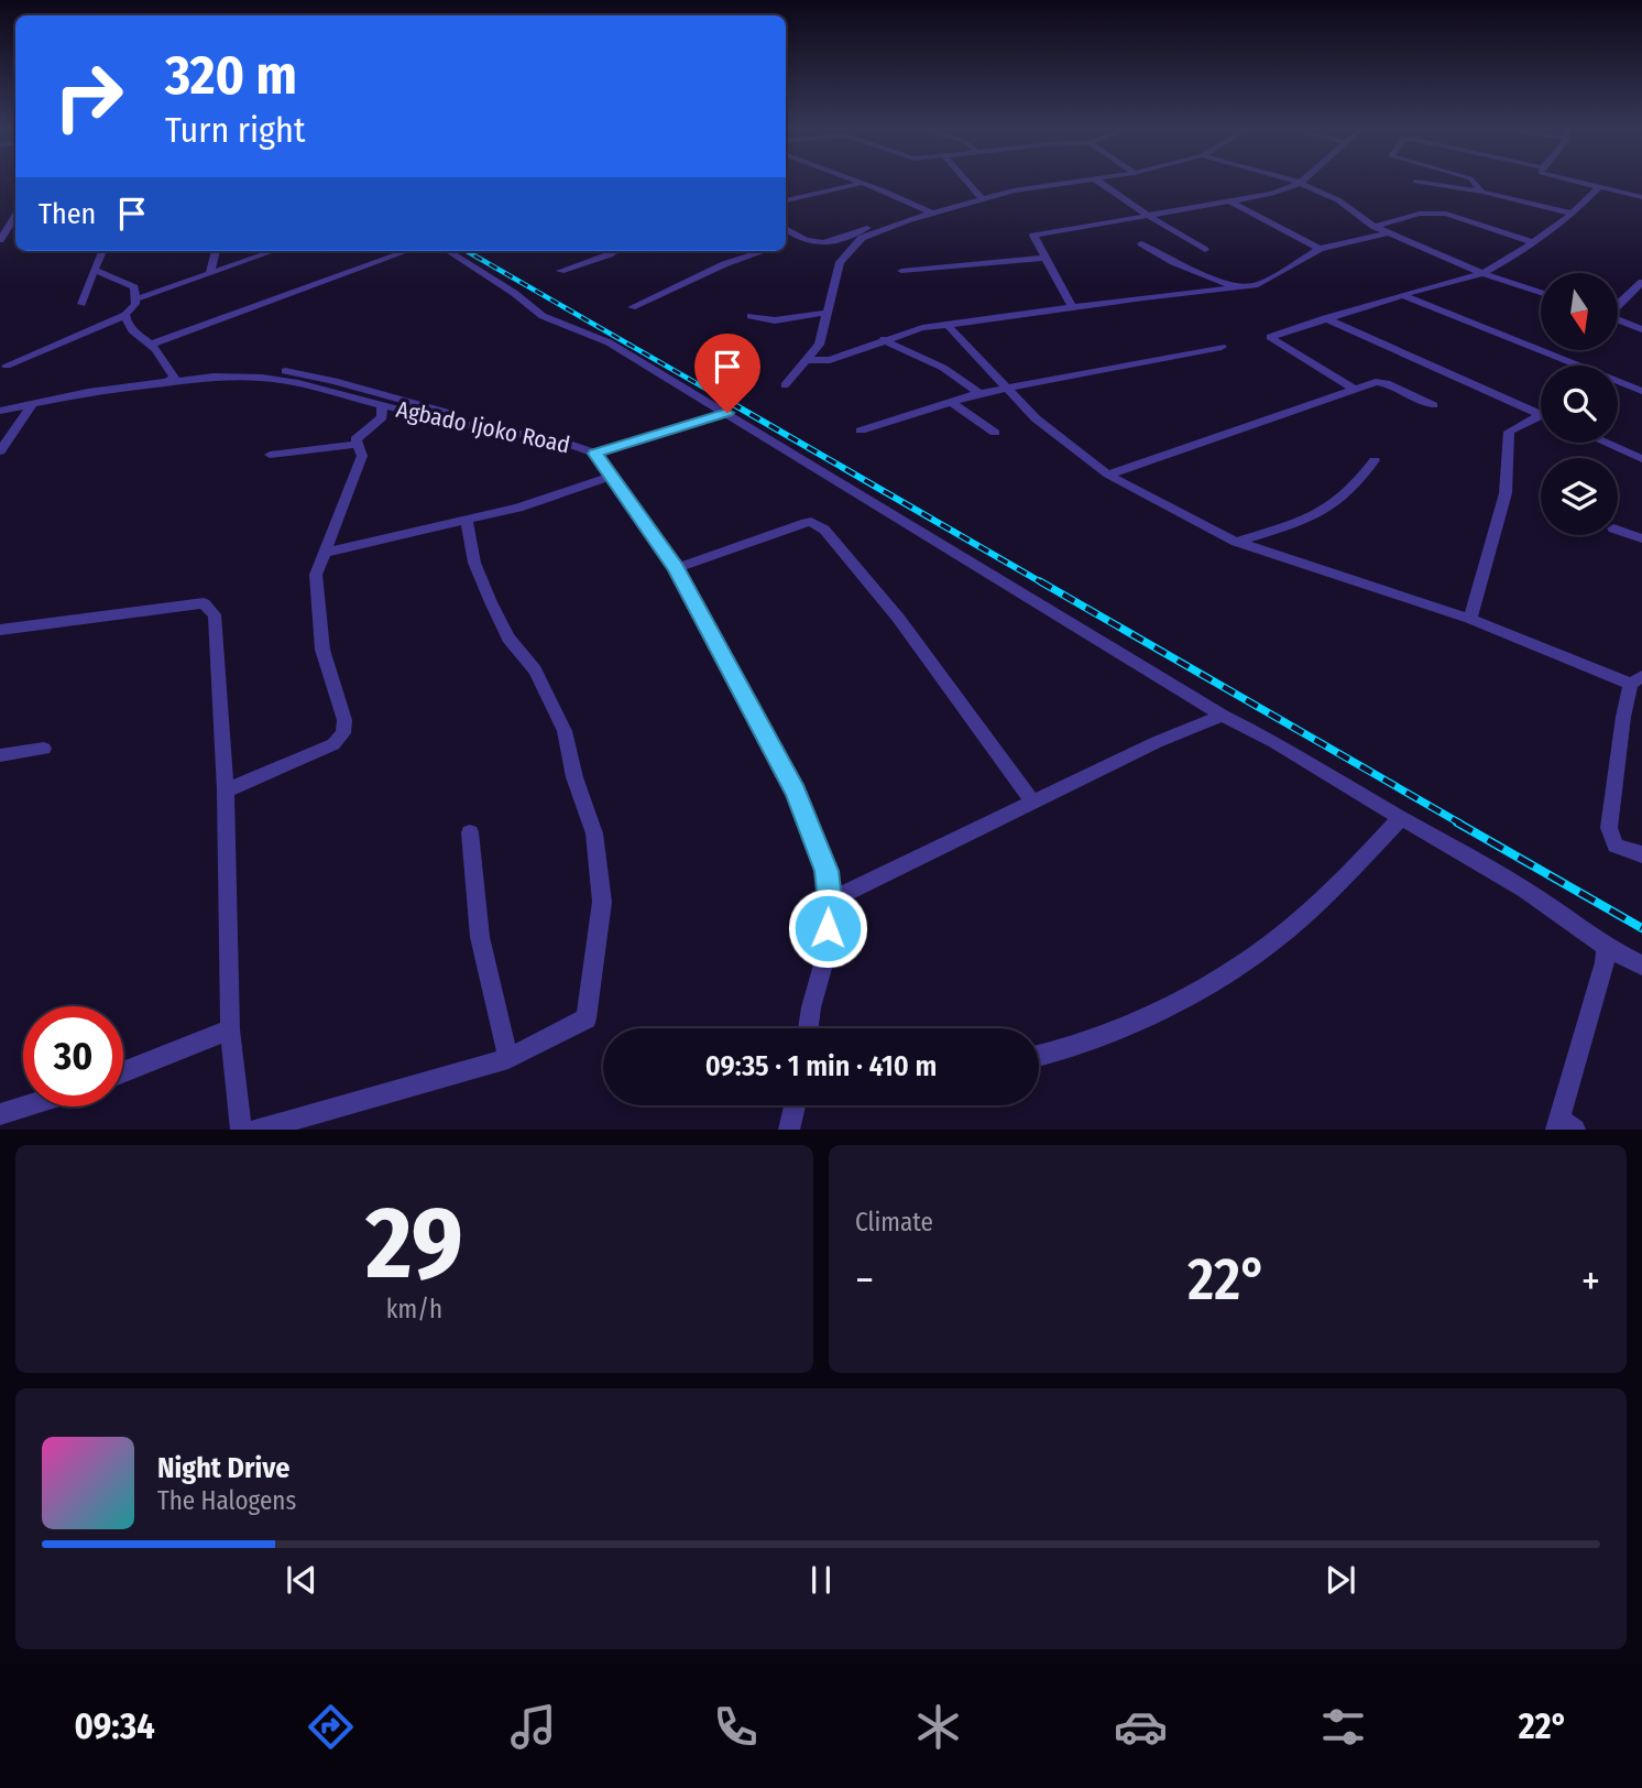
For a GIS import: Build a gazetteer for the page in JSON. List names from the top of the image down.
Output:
{
  "streets": {
    "street": ["Agbado Ijoko Road"]
  },
  "north": "bottom",
  "page": {
    "turn": ["320 m", "Turn right"],
    "then": "Then",
    "limit": "30",
    "trip": "09:35 · 1 min · 410 m",
    "tile": [
      ["29", "km/h"],
      "Climate"
    ],
    "heat": ["−", "22°", "+"],
    "song": ["Night Drive", "The Halogens"],
    "tabs": ["09:34", "22°"]
  }
}
